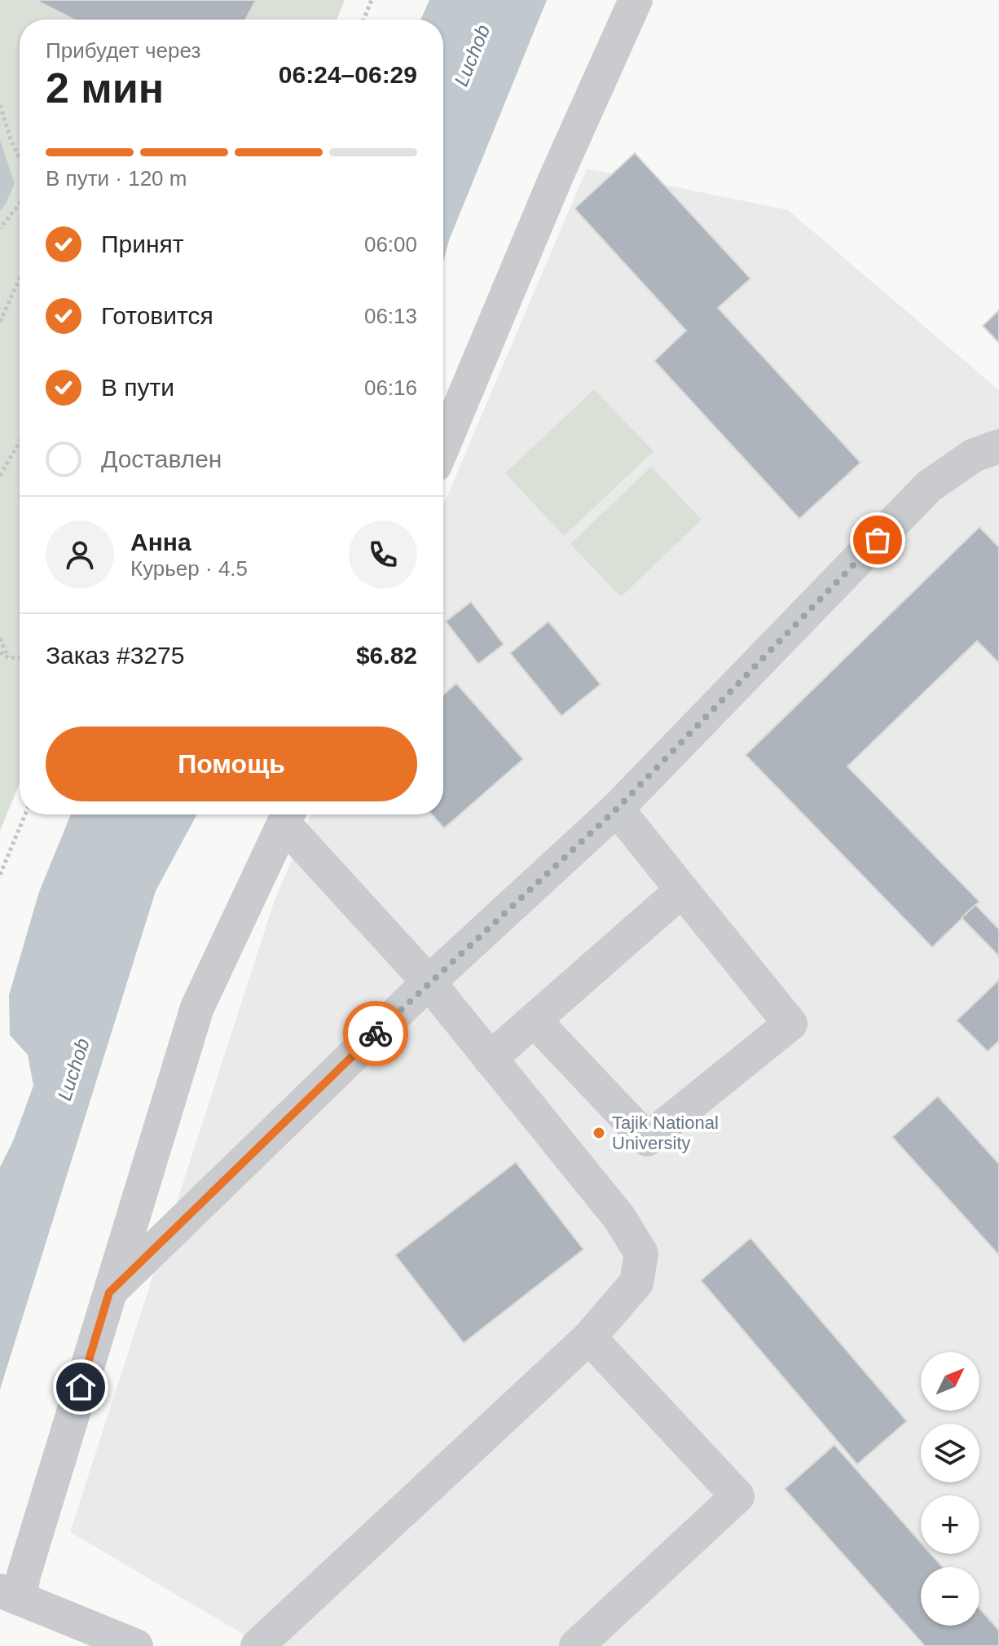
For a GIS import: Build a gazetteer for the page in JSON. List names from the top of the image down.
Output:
{
  "water": ["Luchob"],
  "places": ["Tajik National University"],
  "north": "top right",
  "page": {
    "heading": ["2 мин", "Прибудет через", "06:24–06:29"],
    "panel": [
      "Анна",
      "Курьер · 4.5",
      "Заказ #3275",
      "$6.82"
    ],
    "bar": "В пути · 120 m",
    "list": [
      ["Принят", "06:00"],
      ["Готовится", "06:13"],
      ["В пути", "06:16"],
      "Доставлен"
    ],
    "buttons": "Помощь",
    "map_buttons": ["+", "−"]
  }
}
